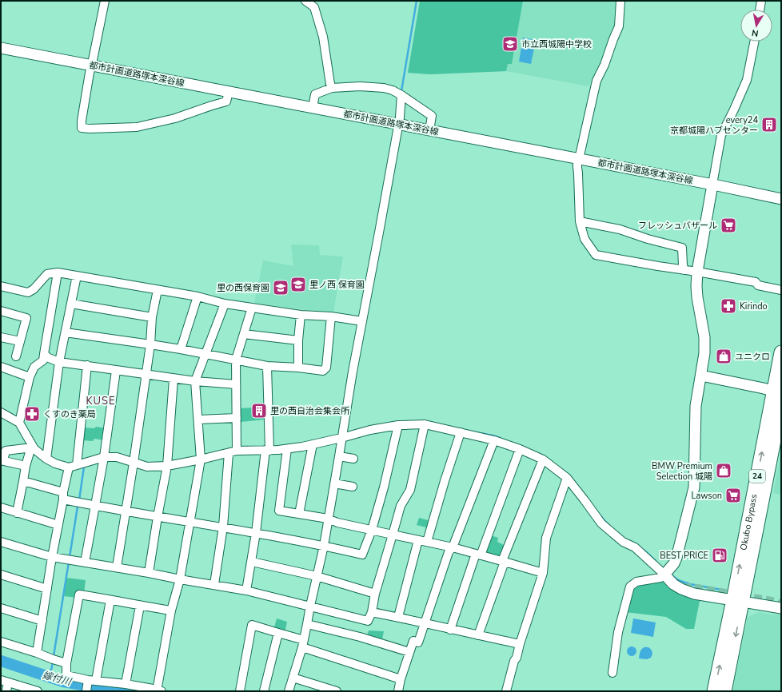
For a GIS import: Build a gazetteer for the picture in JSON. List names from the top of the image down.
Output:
{
  "streets": {
    "highway": ["24", "Okubo Bypass"],
    "street": ["都市計画道路塚本深谷線"]
  },
  "districts": ["KUSE"],
  "water": ["嫁付川"],
  "places": {
    "school or university": ["市立西城陽中学校", "里ノ西 保育園", "里の西保育園"],
    "building": ["every24 京都城陽ハブセンター", "里の西自治会集会所"],
    "supermarket": ["フレッシュバザール", "Lawson"],
    "pharmacy": ["Kirindo", "くすのき薬局"],
    "shop": ["ユニクロ", "BMW Premium Selection 城陽"],
    "fuel station": ["BEST PRICE"]
  },
  "north": "bottom"
}
